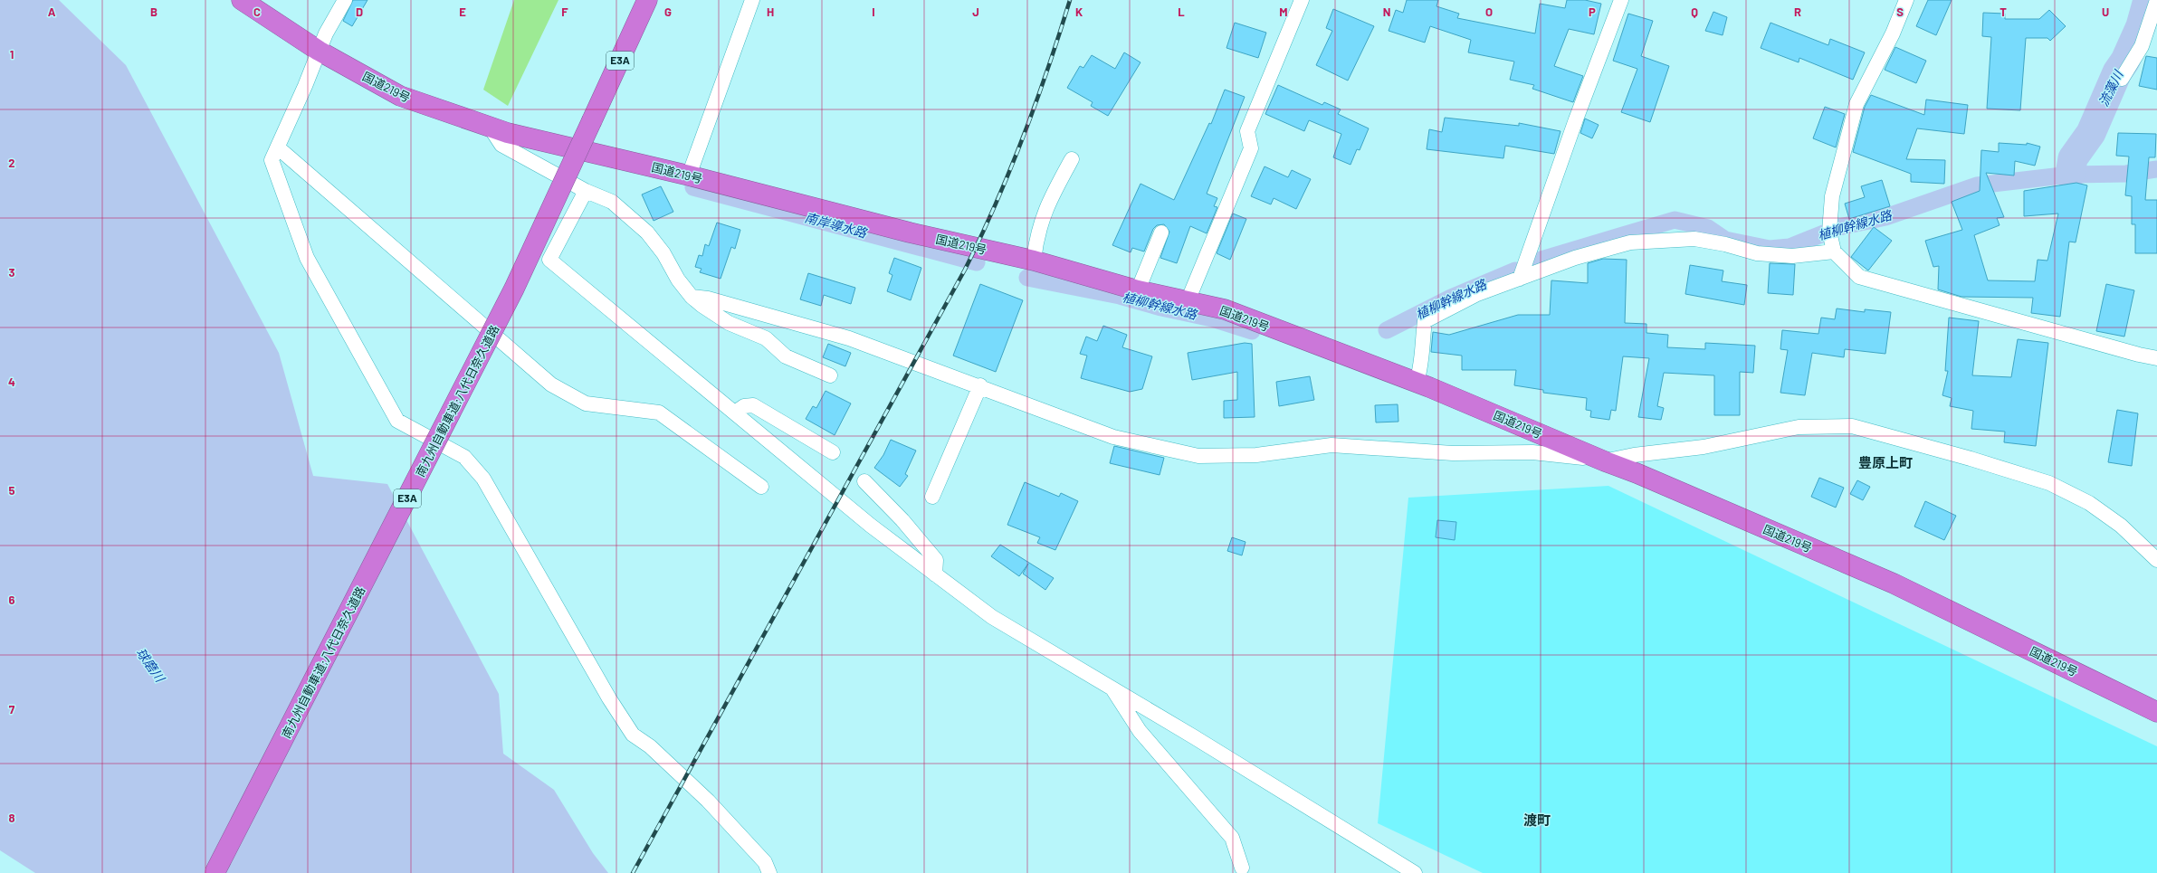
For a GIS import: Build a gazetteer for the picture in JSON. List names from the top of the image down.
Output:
{
  "streets": {
    "highway": ["E3A", "国道219号", "南九州自動車道;八代日奈久道路"]
  },
  "districts": ["豊原上町", "渡町"],
  "water": [
    "流藻川",
    "南岸導水路",
    "植柳幹線水路",
    "球磨川"
  ],
  "grid": {
    "columns": [
      "A",
      "B",
      "C",
      "D",
      "E",
      "F",
      "G",
      "H",
      "I",
      "J",
      "K",
      "L",
      "M",
      "N",
      "O",
      "P",
      "Q",
      "R",
      "S",
      "T",
      "U"
    ],
    "rows": [
      "1",
      "2",
      "3",
      "4",
      "5",
      "6",
      "7",
      "8"
    ]
  }
}
